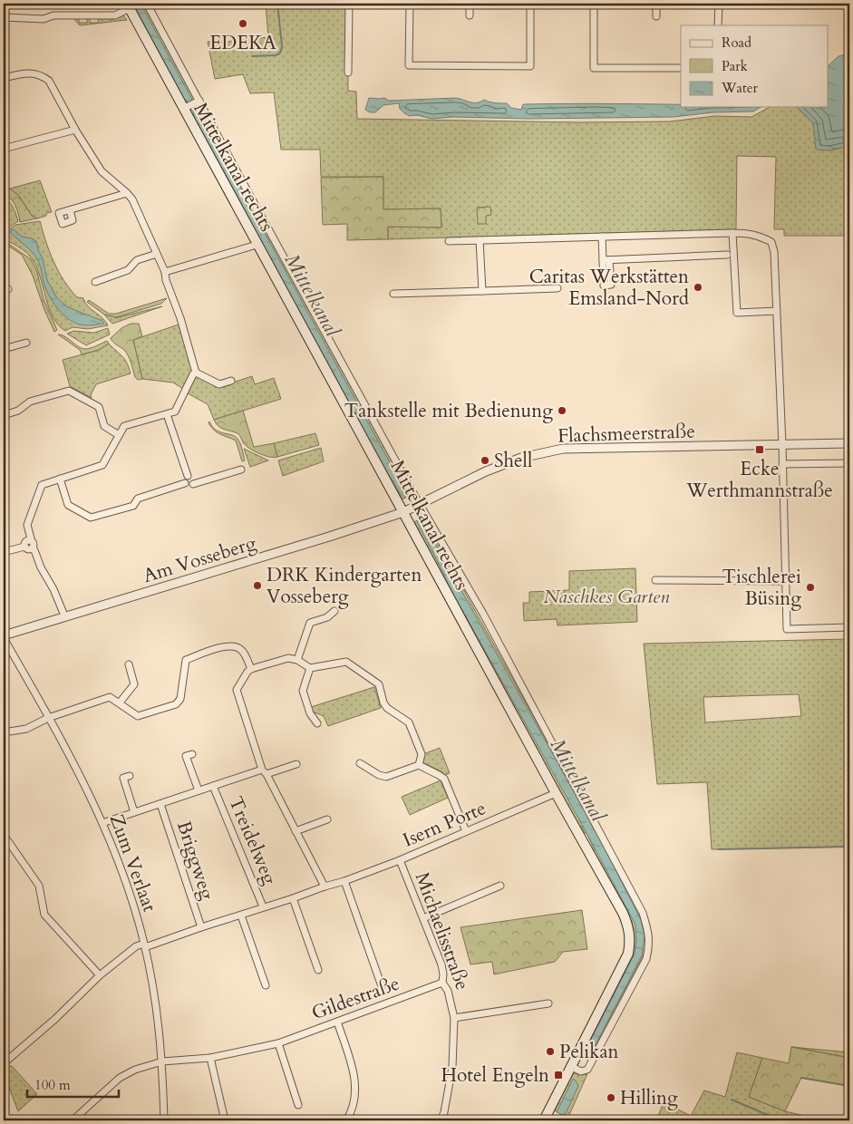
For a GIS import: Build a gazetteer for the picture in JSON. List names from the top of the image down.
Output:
{
  "streets": {
    "main road": ["Mittelkanal rechts"],
    "street": [
      "Flachsmeerstraße",
      "Am Vosseberg",
      "Isern Porte",
      "Treidelweg",
      "Briggweg",
      "Zum Verlaat",
      "Michaelisstraße",
      "Gildestraße"
    ]
  },
  "crossings": [
    ["Mittelkanal rechts", "Flachsmeerstraße"],
    ["Mittelkanal rechts", "Am Vosseberg"],
    ["Mittelkanal rechts", "Isern Porte"],
    ["Flachsmeerstraße", "Am Vosseberg"],
    ["Am Vosseberg", "Zum Verlaat"],
    ["Isern Porte", "Treidelweg"],
    ["Isern Porte", "Briggweg"],
    ["Isern Porte", "Zum Verlaat"],
    ["Isern Porte", "Michaelisstraße"],
    ["Zum Verlaat", "Gildestraße"],
    ["Michaelisstraße", "Gildestraße"]
  ],
  "water": ["Mittelkanal"],
  "parks": ["Naschkes Garten"],
  "places": {
    "other": [
      "EDEKA",
      "Caritas Werkstätten Emsland-Nord",
      "Tankstelle mit Bedienung",
      "Shell",
      "DRK Kindergarten Vosseberg",
      "Tischlerei Büsing",
      "Pelikan",
      "Hilling"
    ],
    "transit": ["Ecke Werthmannstraße", "Hotel Engeln"]
  },
  "legend": ["Road", "Park", "Water"],
  "scale_bar": "100 m"
}
